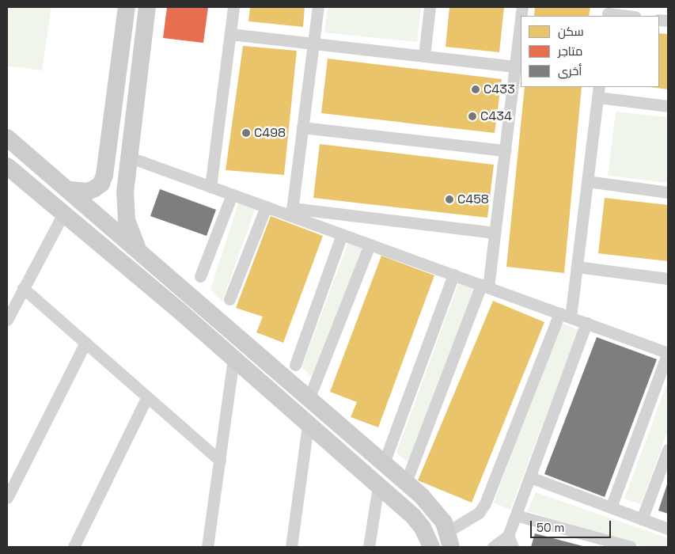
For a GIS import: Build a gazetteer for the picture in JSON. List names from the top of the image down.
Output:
{
  "places": [
    "C433",
    "C434",
    "C498",
    "C458"
  ],
  "legend": ["سكن", "متاجر", "أخرى"],
  "scale_bar": "50 m"
}
